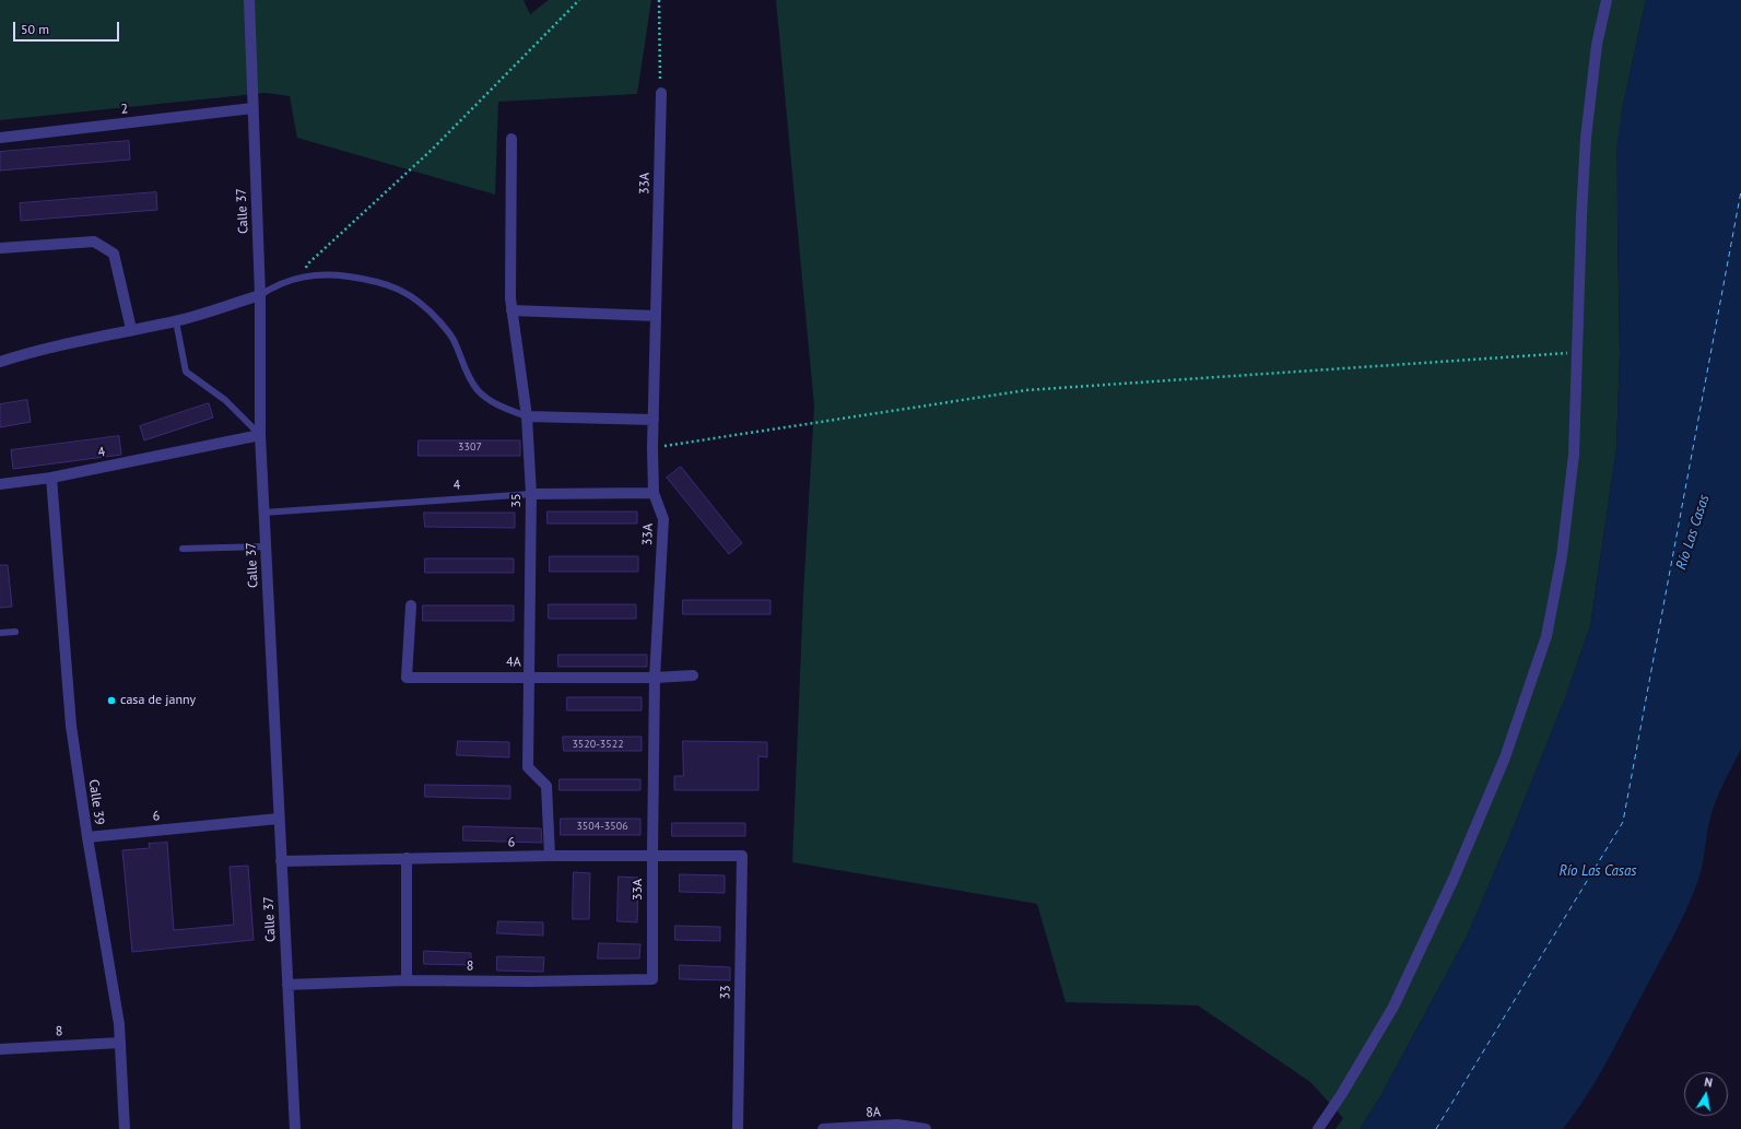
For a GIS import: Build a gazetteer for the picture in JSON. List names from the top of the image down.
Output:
{
  "streets": {
    "street": [
      "2",
      "33A",
      "Calle 37",
      "4",
      "35",
      "4A",
      "Calle 39",
      "6",
      "8",
      "33",
      "8A"
    ]
  },
  "crossings": [
    ["2", "Calle 37"],
    ["33A", "4"],
    ["33A", "4A"],
    ["33A", "6"],
    ["33A", "8"],
    ["Calle 37", "4"],
    ["Calle 37", "6"],
    ["Calle 37", "8"],
    ["4", "35"],
    ["4", "Calle 39"],
    ["35", "4A"],
    ["35", "6"],
    ["Calle 39", "6"],
    ["Calle 39", "8"],
    ["6", "33"]
  ],
  "water": ["Río Las Casas"],
  "places": ["casa de janny"],
  "house_numbers": ["3307", "3520-3522", "3504-3506"],
  "scale_bar": "50 m",
  "north": "top"
}
